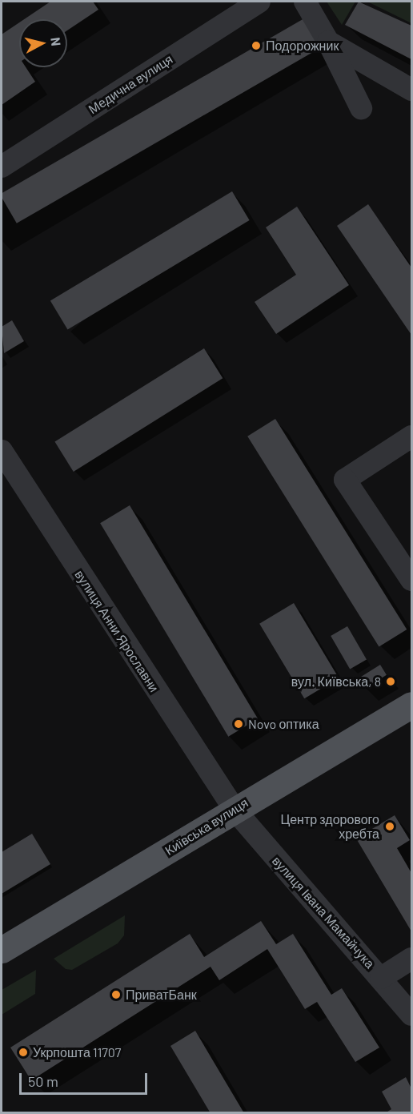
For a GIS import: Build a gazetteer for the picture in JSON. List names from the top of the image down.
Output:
{
  "streets": {
    "main road": ["Київська вулиця"],
    "street": ["Медична вулиця", "вулиця Анни Ярославни", "вулиця Івана Мамайчука"]
  },
  "crossings": [
    ["вулиця Анни Ярославни", "Київська вулиця"],
    ["вулиця Анни Ярославни", "вулиця Івана Мамайчука"],
    ["Київська вулиця", "вулиця Івана Мамайчука"]
  ],
  "places": [
    "Подорожник",
    "вул. Київська, 8",
    "Novo оптика",
    "Центр здорового хребта",
    "ПриватБанк",
    "Укрпошта 11707"
  ],
  "scale_bar": "50 m",
  "north": "right"
}
